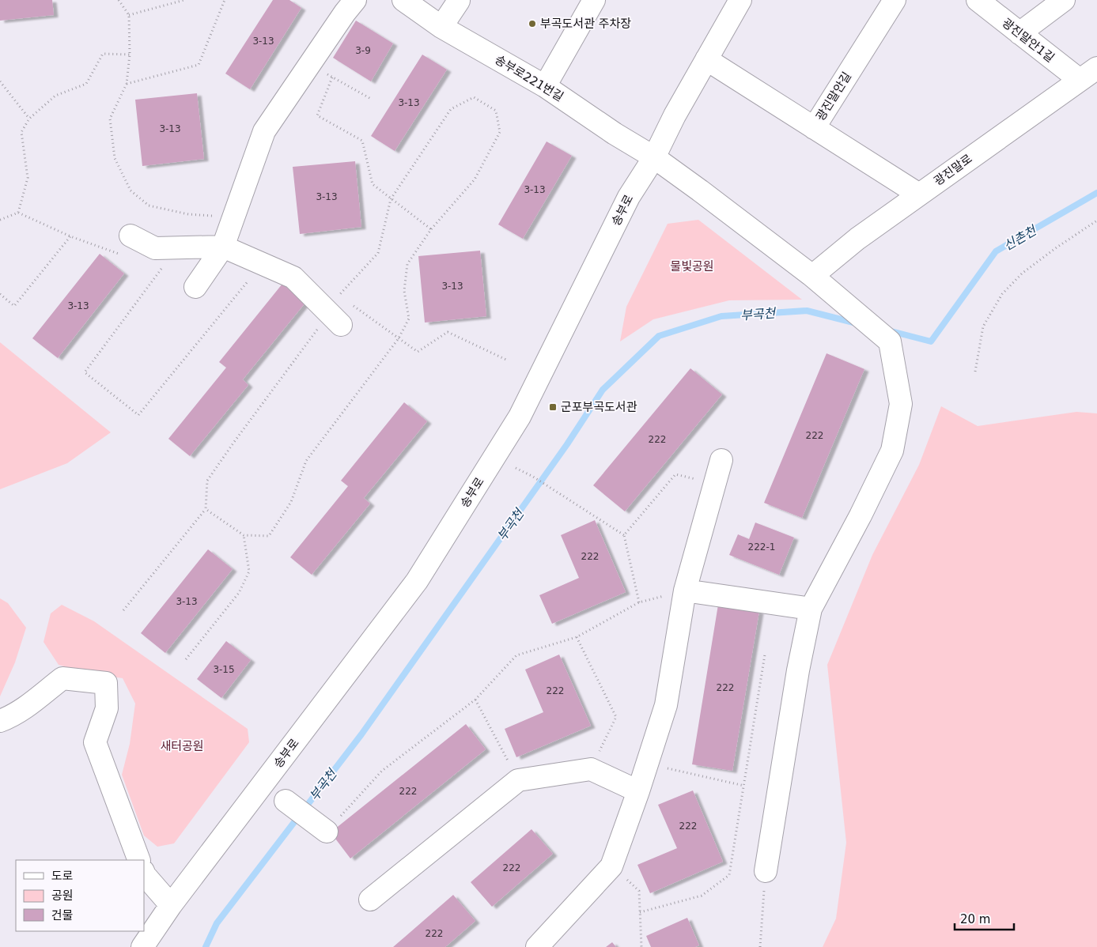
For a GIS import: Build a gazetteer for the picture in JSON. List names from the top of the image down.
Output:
{
  "streets": {
    "street": [
      "광진말안1길",
      "송부로221번길",
      "광진말안길",
      "광진말로",
      "송부로"
    ]
  },
  "crossings": [
    ["광진말안1길", "광진말로"],
    ["송부로221번길", "광진말로"],
    ["송부로221번길", "송부로"],
    ["광진말안길", "광진말로"]
  ],
  "water": ["신촌천", "부곡천"],
  "parks": ["물빛공원", "새터공원"],
  "places": {
    "other": ["부곡도서관 주차장"],
    "transit": ["군포부곡도서관"]
  },
  "house_numbers": [
    "3-13",
    "3-9",
    "3-13",
    "3-13",
    "3-13",
    "3-13",
    "3-13",
    "3-13",
    "222",
    "222",
    "222-1",
    "222",
    "3-13",
    "3-15",
    "222",
    "222",
    "222",
    "222",
    "222",
    "222"
  ],
  "legend": ["도로", "공원", "건물"],
  "scale_bar": "20 m"
}
